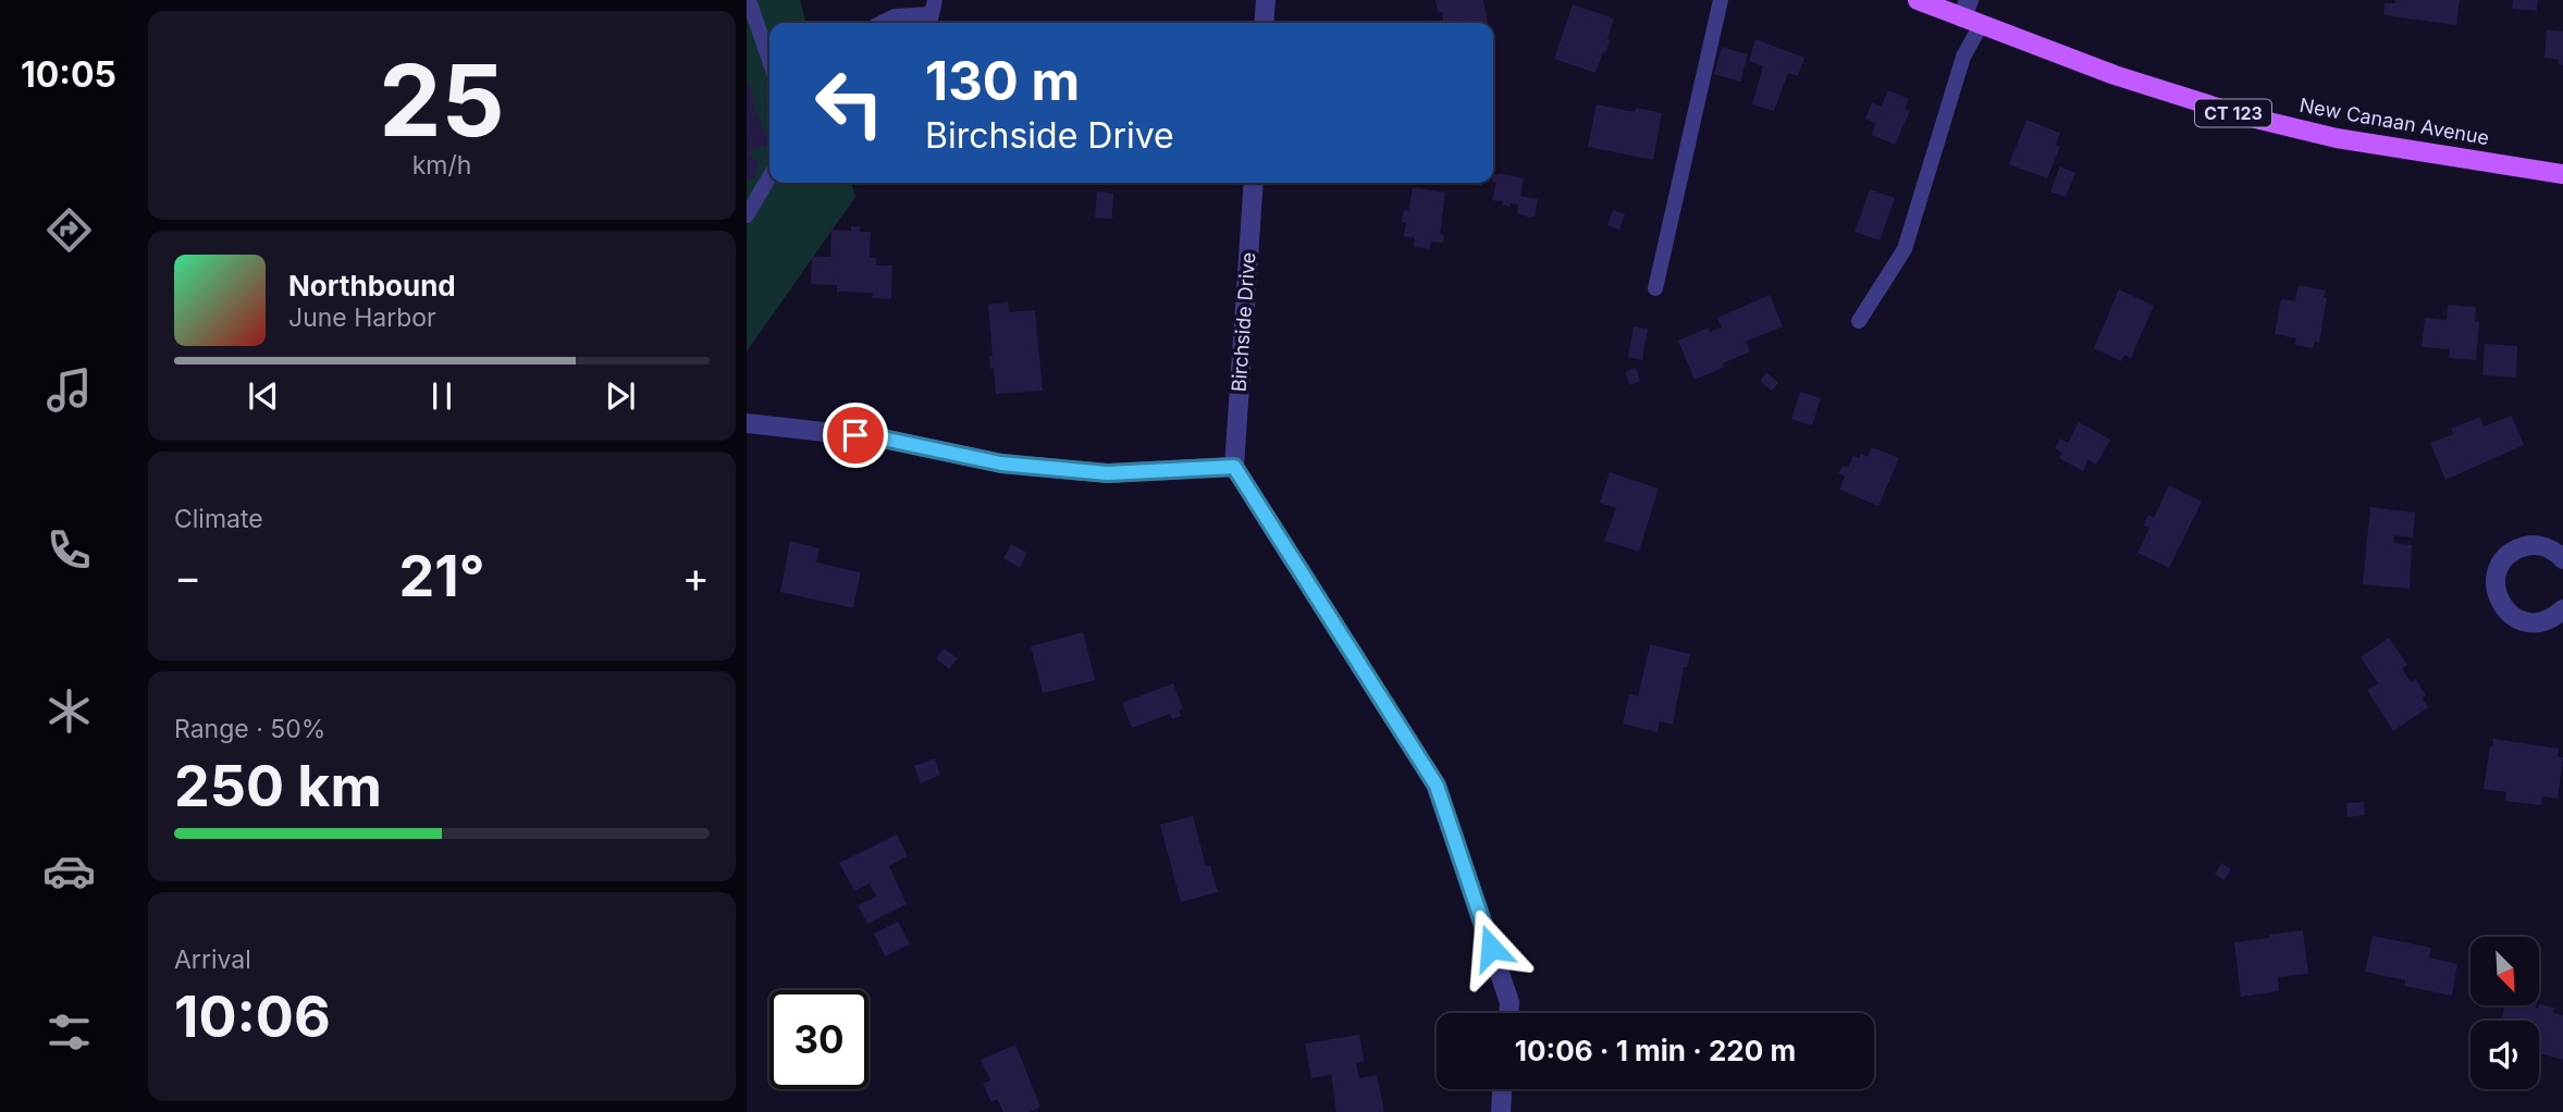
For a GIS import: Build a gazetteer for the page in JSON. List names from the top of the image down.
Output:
{
  "streets": {
    "main road": ["CT 123", "New Canaan Avenue"],
    "street": ["Birchside Drive"]
  },
  "north": "bottom right",
  "page": {
    "tabs": "10:05",
    "tile": [
      ["25", "km/h"],
      "Climate",
      ["Range · 50%", "250 km"],
      ["Arrival", "10:06"]
    ],
    "turn": ["130 m", "Birchside Drive"],
    "song": ["Northbound", "June Harbor"],
    "heat": ["−", "21°", "+"],
    "limit": "30",
    "trip": "10:06 · 1 min · 220 m"
  }
}
